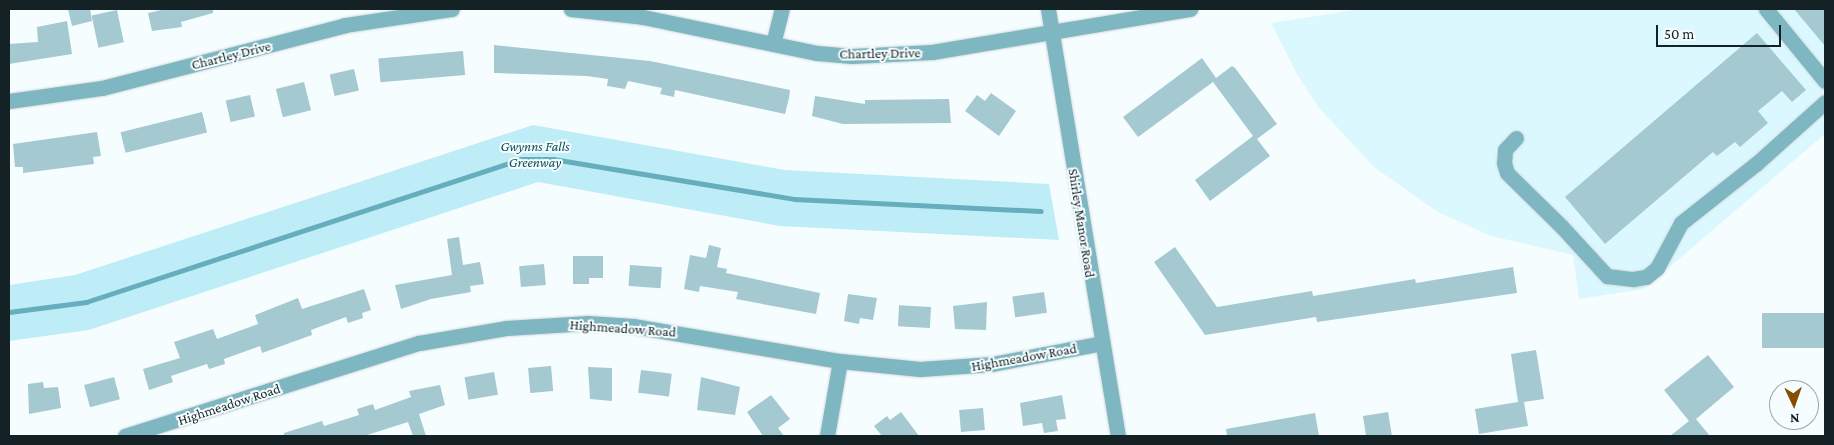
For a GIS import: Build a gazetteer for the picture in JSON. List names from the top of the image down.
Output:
{
  "streets": {
    "street": ["Chartley Drive", "Shirley Manor Road", "Highmeadow Road"]
  },
  "crossings": [
    ["Chartley Drive", "Shirley Manor Road"],
    ["Shirley Manor Road", "Highmeadow Road"]
  ],
  "parks": ["Gwynns Falls Greenway"],
  "scale_bar": "50 m",
  "north": "bottom"
}
